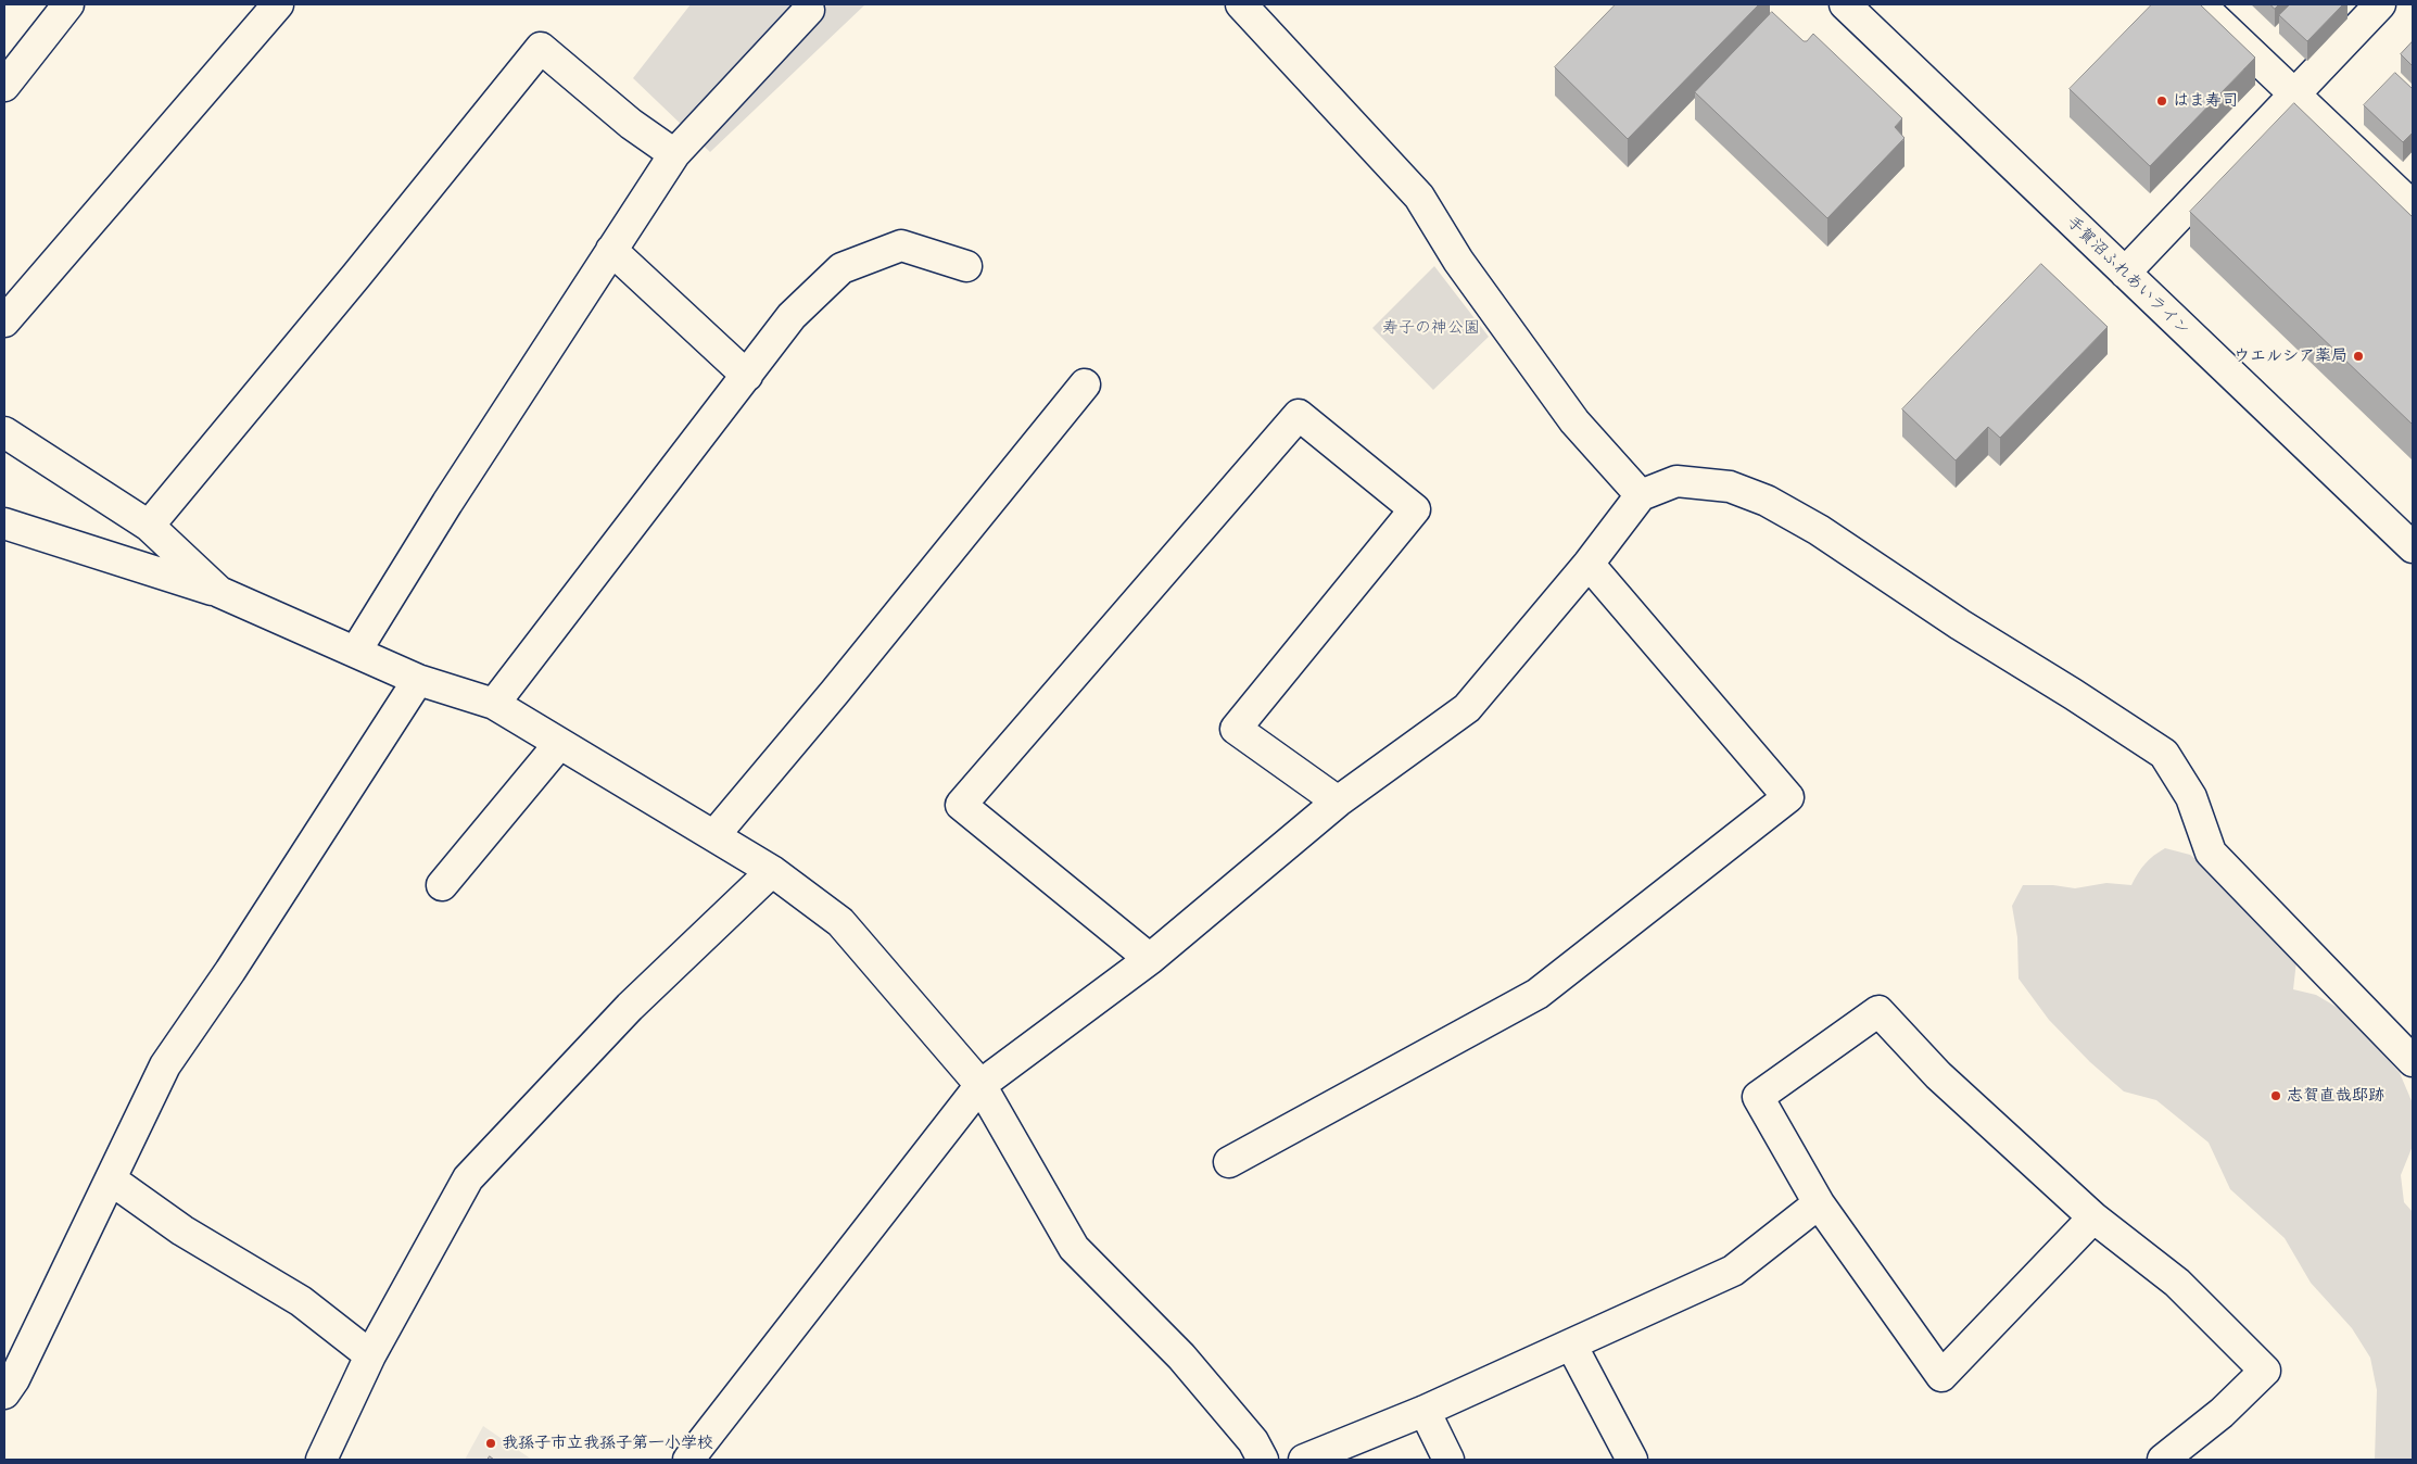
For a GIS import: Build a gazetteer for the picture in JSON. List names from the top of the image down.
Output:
{
  "streets": {
    "street": ["手賀沼ふれあいライン"]
  },
  "parks": ["寿子の神公園"],
  "places": [
    "はま寿司",
    "ウエルシア薬局",
    "志賀直哉邸跡",
    "我孫子市立我孫子第一小学校"
  ]
}
